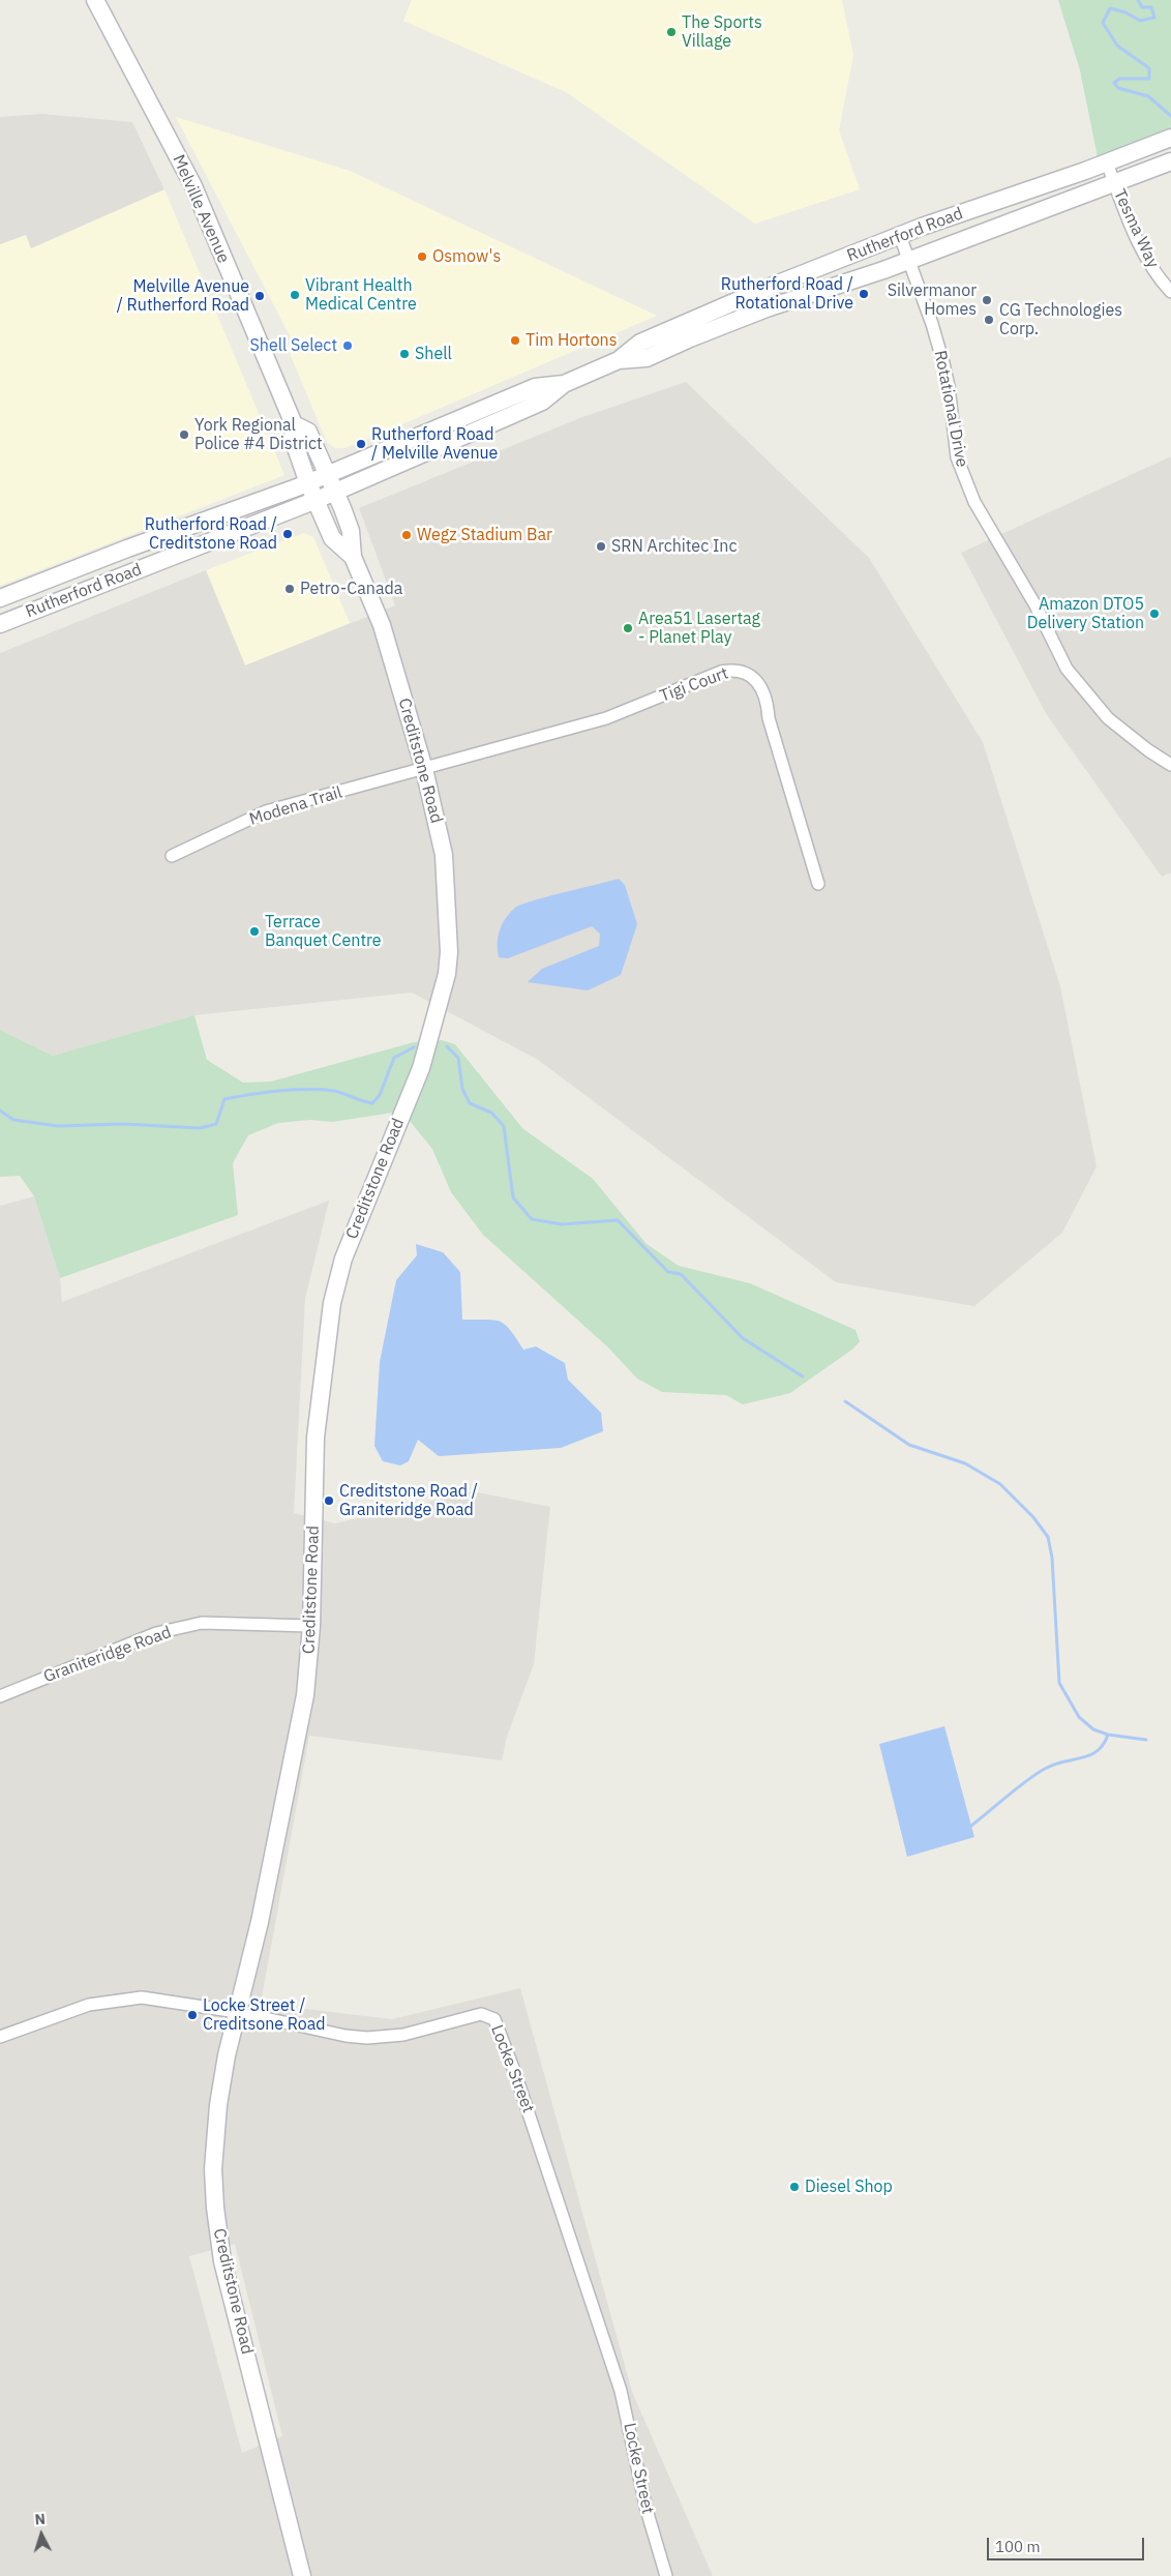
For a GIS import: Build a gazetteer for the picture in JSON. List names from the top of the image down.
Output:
{
  "streets": {
    "street": [
      "Melville Avenue",
      "Tesma Way",
      "Rutherford Road",
      "Rotational Drive",
      "Tigi Court",
      "Creditstone Road",
      "Modena Trail",
      "Graniteridge Road",
      "Locke Street"
    ]
  },
  "crossings": [
    ["Melville Avenue", "Rutherford Road"],
    ["Melville Avenue", "Creditstone Road"],
    ["Tesma Way", "Rutherford Road"],
    ["Rutherford Road", "Rotational Drive"],
    ["Rutherford Road", "Creditstone Road"],
    ["Tigi Court", "Creditstone Road"],
    ["Tigi Court", "Modena Trail"],
    ["Creditstone Road", "Modena Trail"],
    ["Creditstone Road", "Graniteridge Road"],
    ["Creditstone Road", "Locke Street"]
  ],
  "places": [
    "The Sports Village",
    "Osmow's",
    "Rutherford Road / Rotational Drive",
    "Vibrant Health Medical Centre",
    "Melville Avenue / Rutherford Road",
    "Silvermanor Homes",
    "CG Technologies Corp.",
    "Tim Hortons",
    "Shell Select",
    "Shell",
    "York Regional Police #4 District",
    "Rutherford Road / Melville Avenue",
    "Rutherford Road / Creditstone Road",
    "Wegz Stadium Bar",
    "SRN Architec Inc",
    "Petro-Canada",
    "Amazon DTO5 Delivery Station",
    "Area51 Lasertag - Planet Play",
    "Terrace Banquet Centre",
    "Creditstone Road / Graniteridge Road",
    "Locke Street / Creditsone Road",
    "Diesel Shop"
  ],
  "scale_bar": "100 m",
  "north": "top"
}
